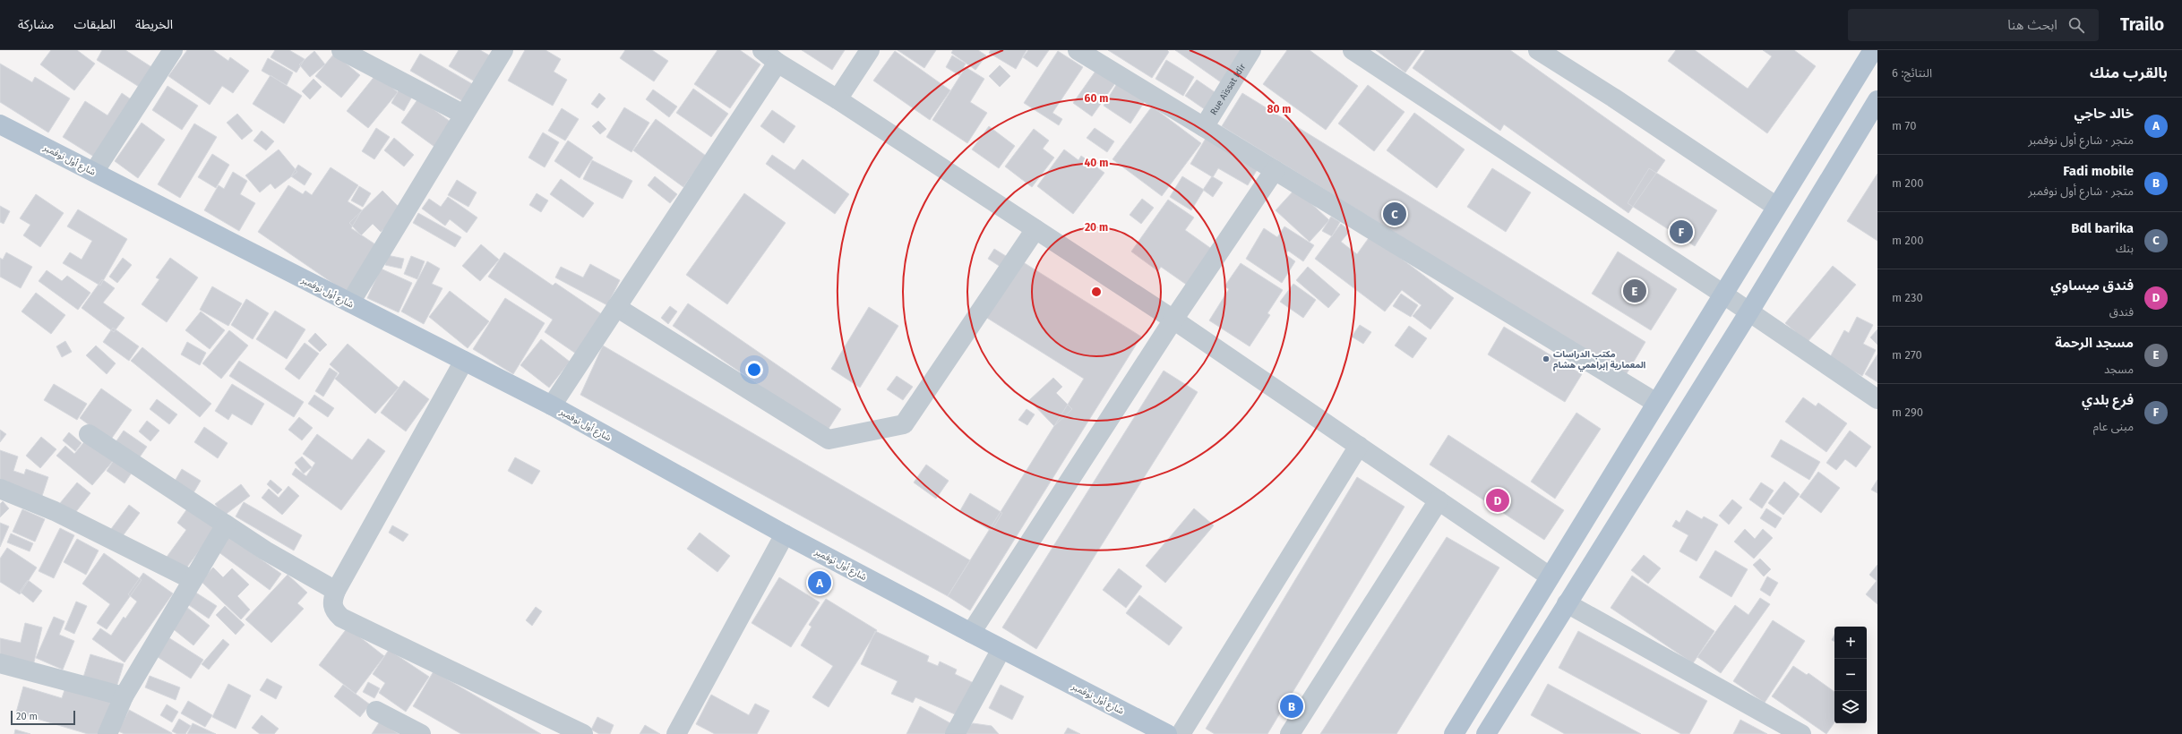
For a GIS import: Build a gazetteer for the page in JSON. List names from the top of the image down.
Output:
{
  "streets": {
    "main road": ["شارع أول نوفمبر"],
    "street": ["Rue Aïssat Idir"]
  },
  "places": ["مكتب الدراسات المعمارية إبراهمي هشام"],
  "scale_bar": "20 m",
  "page": {
    "header": "Trailo",
    "search": "ابحث هنا",
    "nav": ["الخريطة", "الطبقات", "مشاركة"],
    "heading": ["بالقرب منك", "النتائج: 6"],
    "list": [
      {
        "mark": "A",
        "name": "خالد حاجي",
        "note": "متجر · شارع أول نوفمبر",
        "value": "70 m"
      },
      {
        "mark": "B",
        "name": "Fadi mobile",
        "note": "متجر · شارع أول نوفمبر",
        "value": "200 m"
      },
      {
        "mark": "C",
        "name": "Bdl barika",
        "note": "بنك",
        "value": "200 m"
      },
      {
        "mark": "D",
        "name": "فندق ميساوي",
        "note": "فندق",
        "value": "230 m"
      },
      {
        "mark": "E",
        "name": "مسجد الرحمة",
        "note": "مسجد",
        "value": "270 m"
      },
      {
        "mark": "F",
        "name": "فرع بلدي",
        "note": "مبنى عام",
        "value": "290 m"
      }
    ],
    "pins": [
      "C",
      "F",
      "E",
      "D",
      "A",
      "B"
    ],
    "map_buttons": ["+", "−"],
    "scale": "20 m"
  },
  "rings": [
    "60 m",
    "80 m",
    "40 m",
    "20 m"
  ]
}
